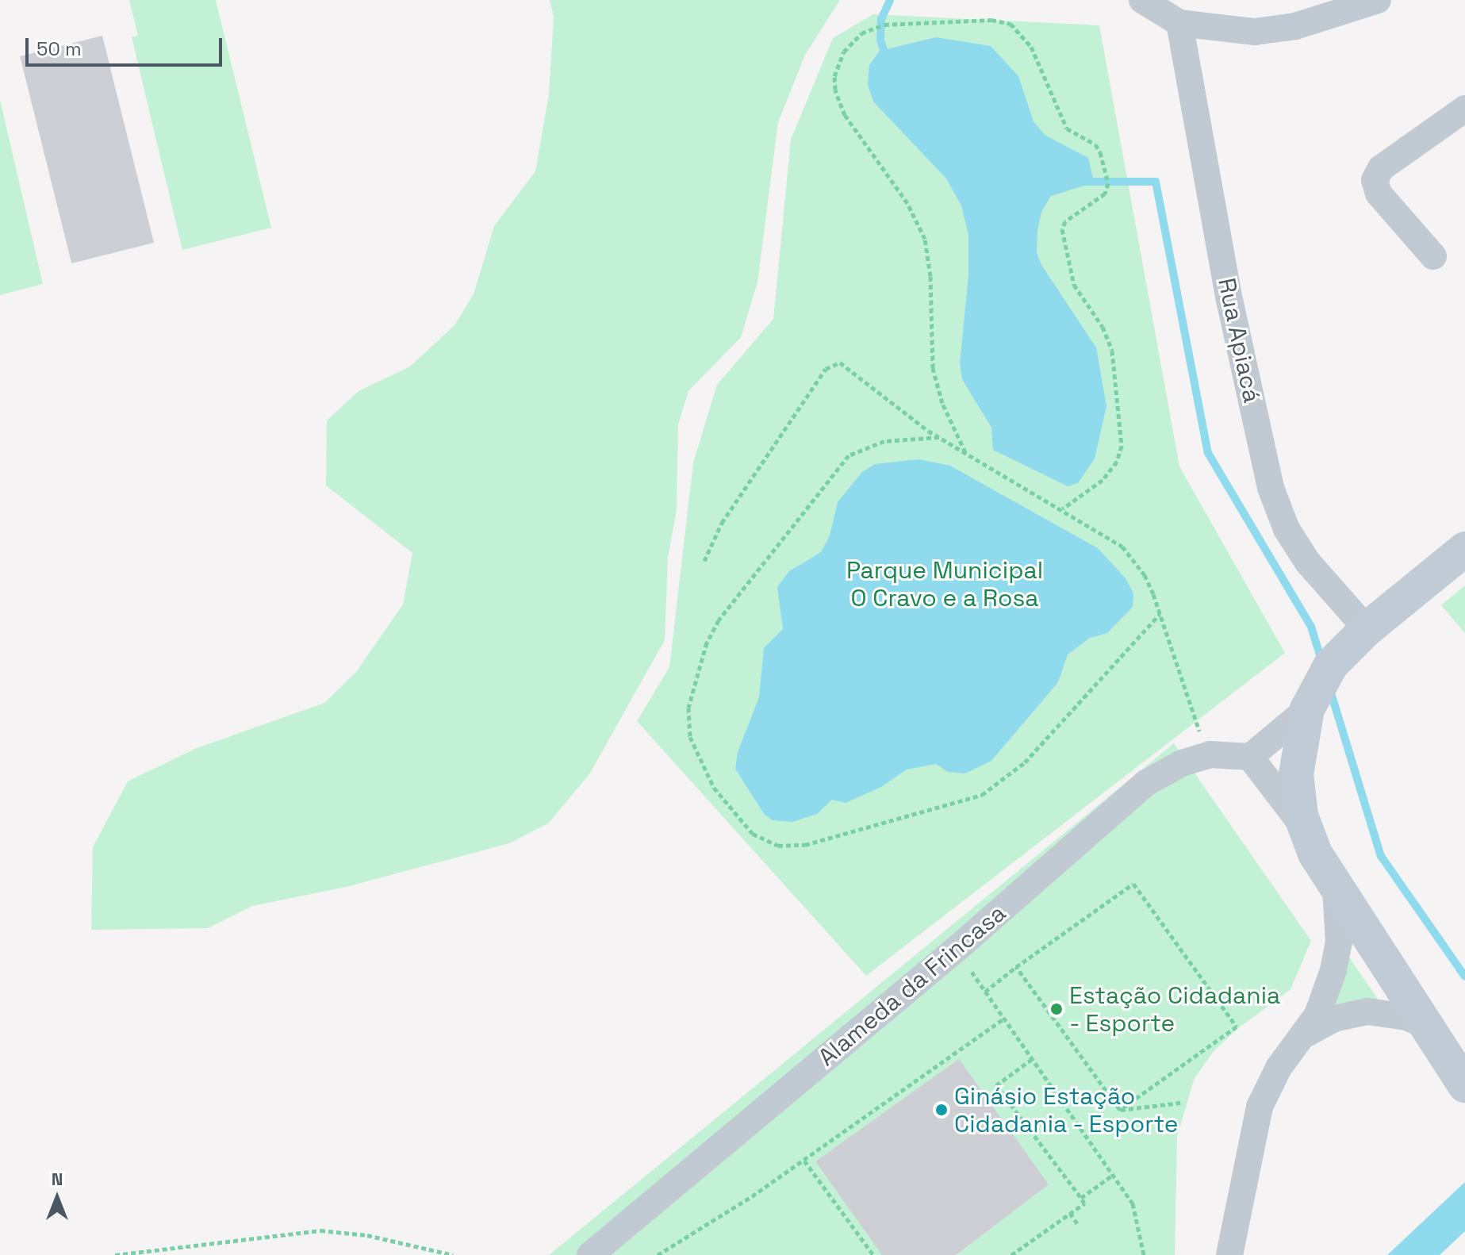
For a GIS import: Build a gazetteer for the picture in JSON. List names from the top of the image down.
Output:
{
  "streets": {
    "street": ["Rua Apiacá", "Alameda da Frincasa"]
  },
  "parks": ["Parque Municipal O Cravo e a Rosa"],
  "places": ["Estação Cidadania - Esporte", "Ginásio Estação Cidadania - Esporte"],
  "scale_bar": "50 m",
  "north": "top"
}
